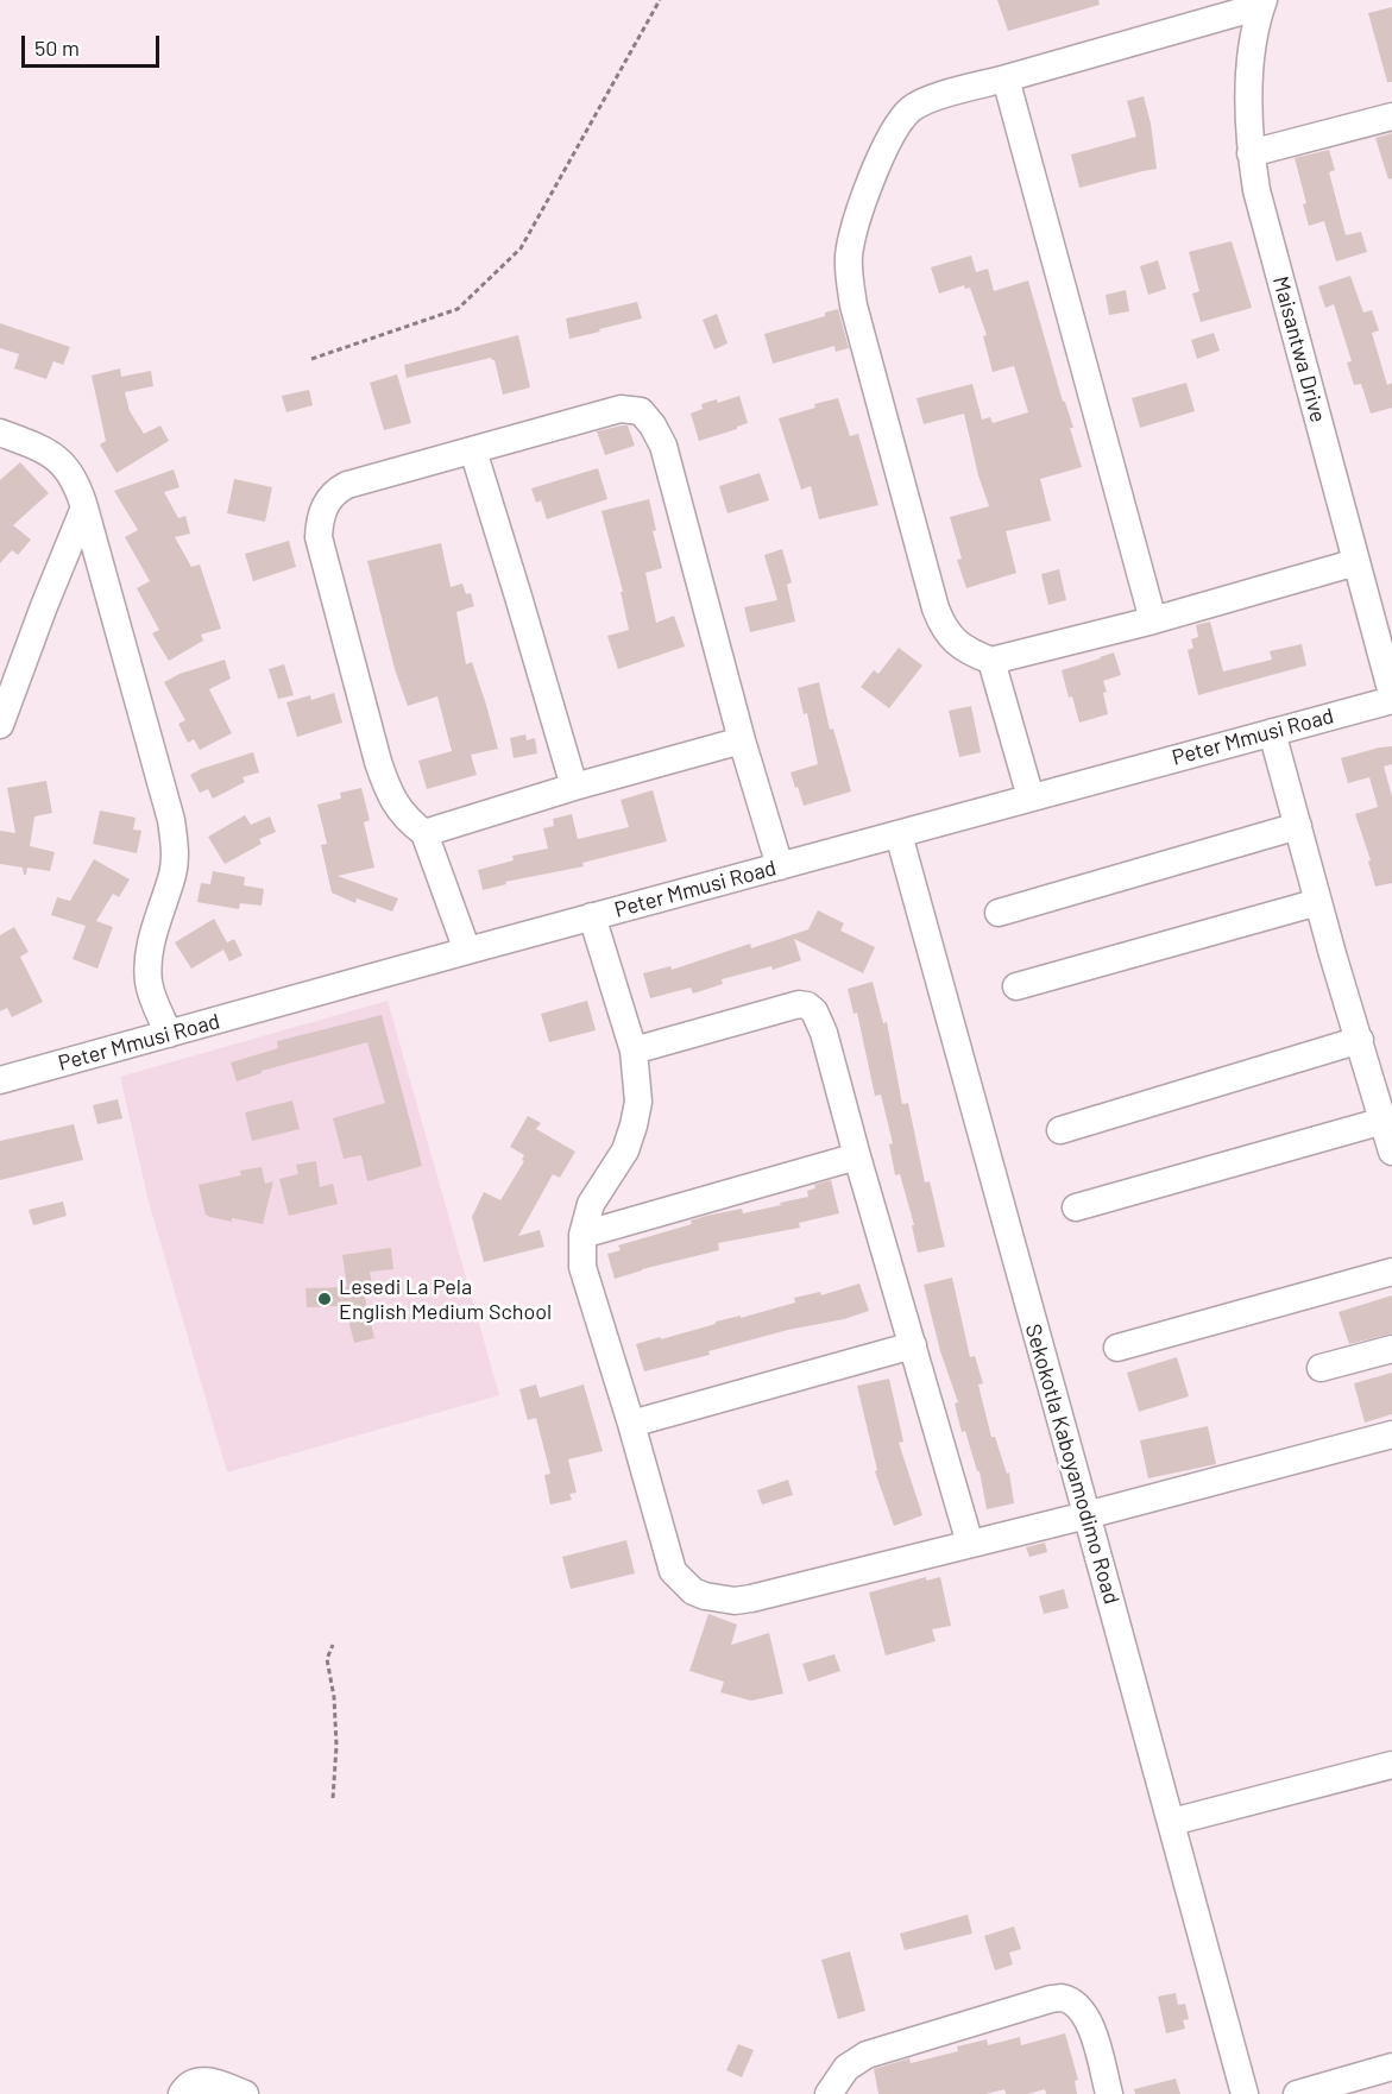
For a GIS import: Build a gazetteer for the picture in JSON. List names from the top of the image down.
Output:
{
  "streets": {
    "street": ["Maisantwa Drive", "Peter Mmusi Road", "Sekokotla Kaboyamodimo Road"]
  },
  "crossings": [
    ["Peter Mmusi Road", "Sekokotla Kaboyamodimo Road"]
  ],
  "places": ["Lesedi La Pela English Medium School"],
  "scale_bar": "50 m"
}
